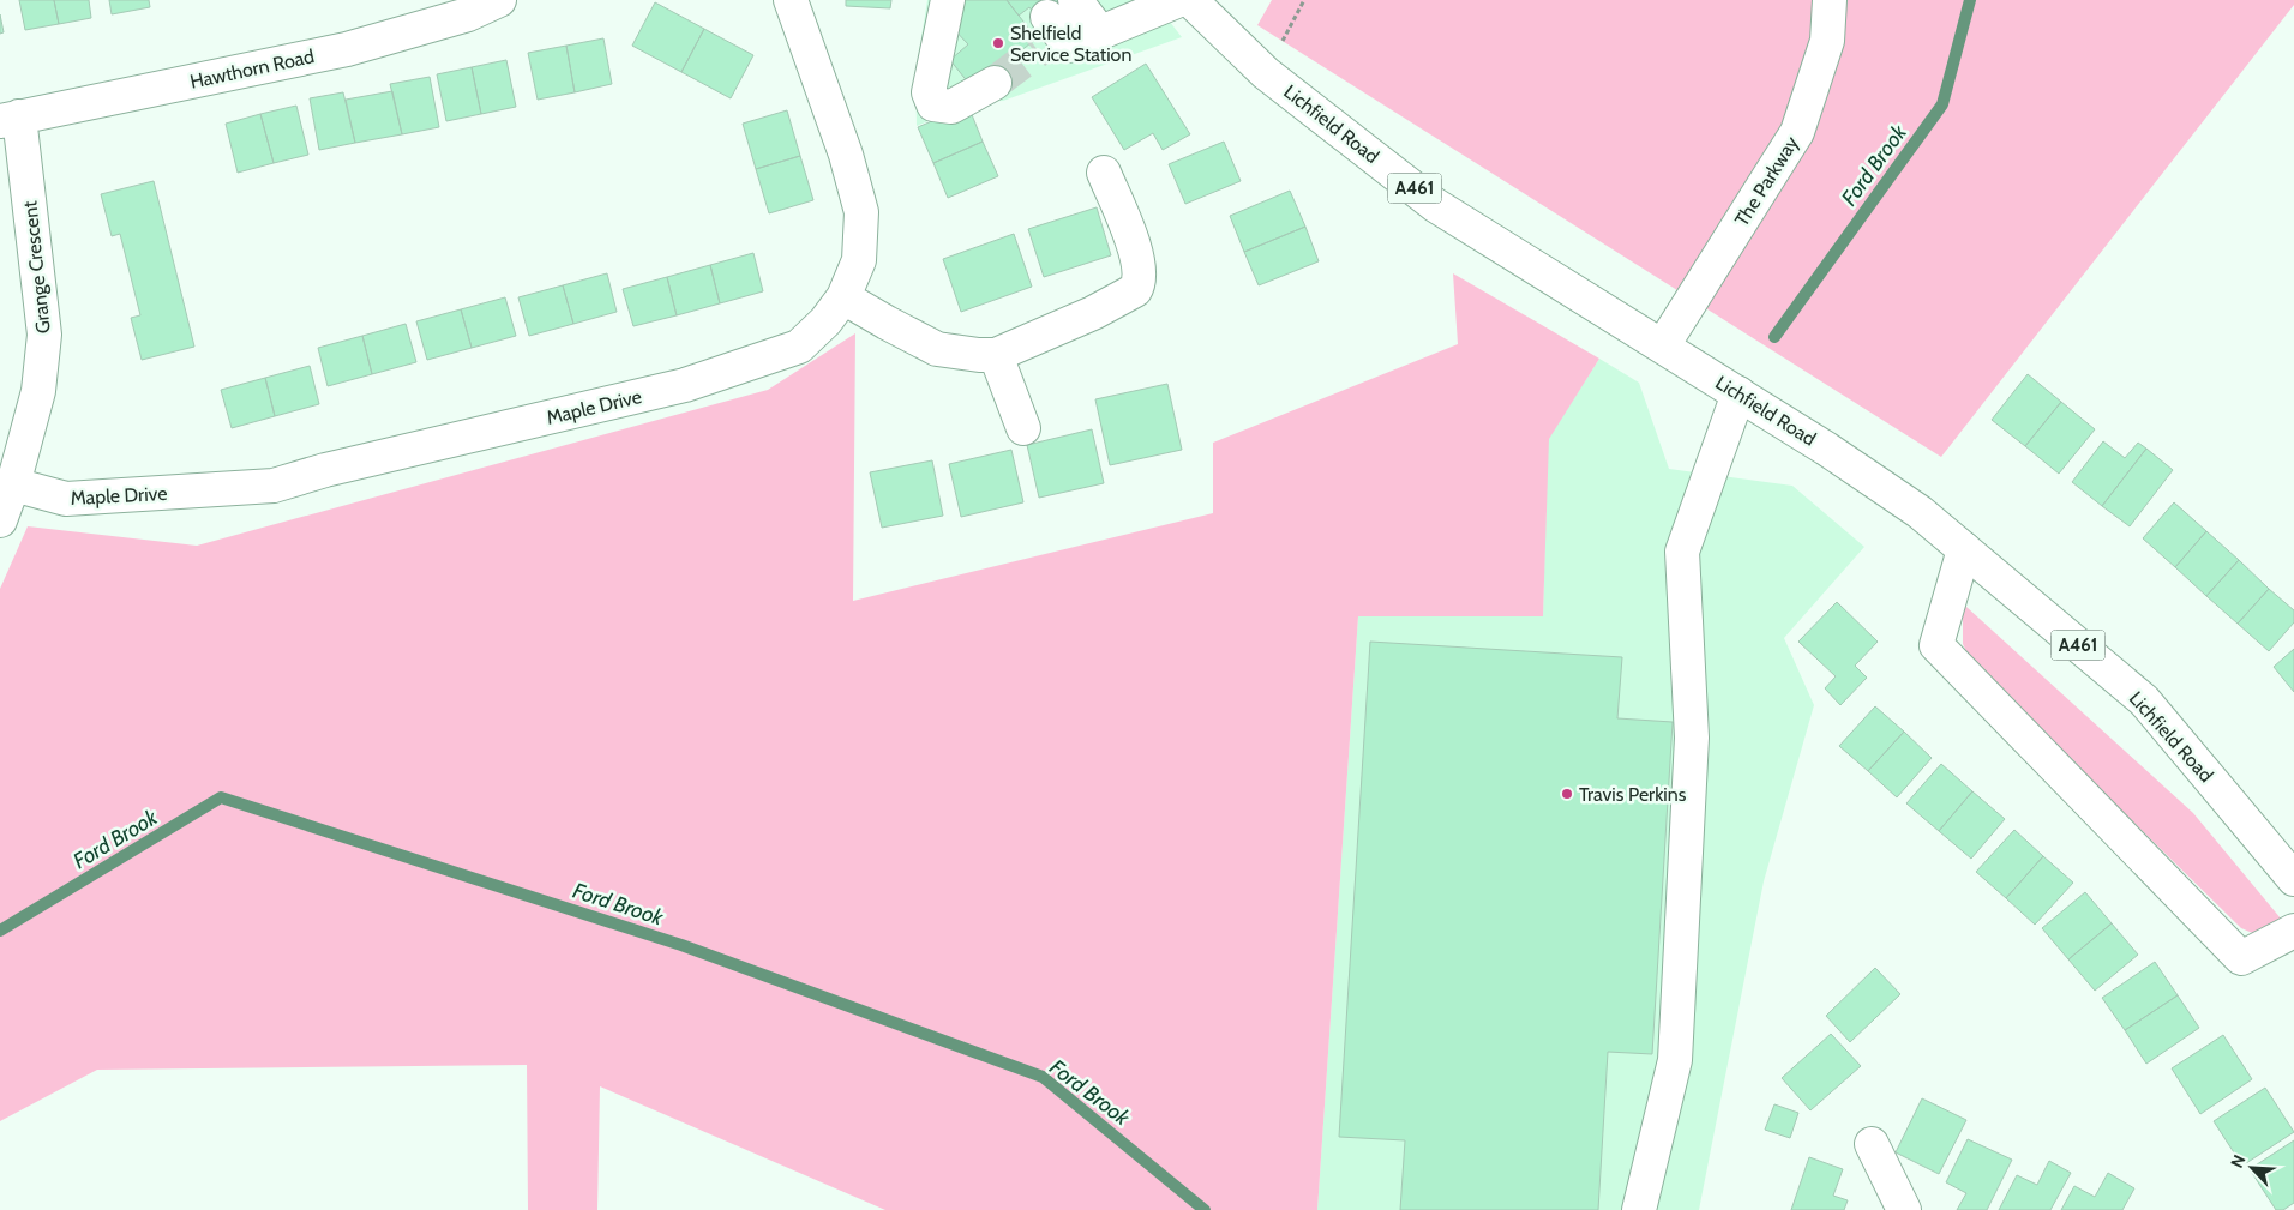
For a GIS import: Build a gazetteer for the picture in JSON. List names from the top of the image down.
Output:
{
  "streets": {
    "main road": [
      "Hawthorn Road",
      "Lichfield Road",
      "The Parkway",
      "A461",
      "Grange Crescent",
      "Maple Drive"
    ]
  },
  "crossings": [
    ["Hawthorn Road", "Grange Crescent"],
    ["Lichfield Road", "The Parkway"],
    ["Grange Crescent", "Maple Drive"]
  ],
  "water": ["Ford Brook"],
  "places": ["Shelfield Service Station", "Travis Perkins"],
  "north": "top left"
}
